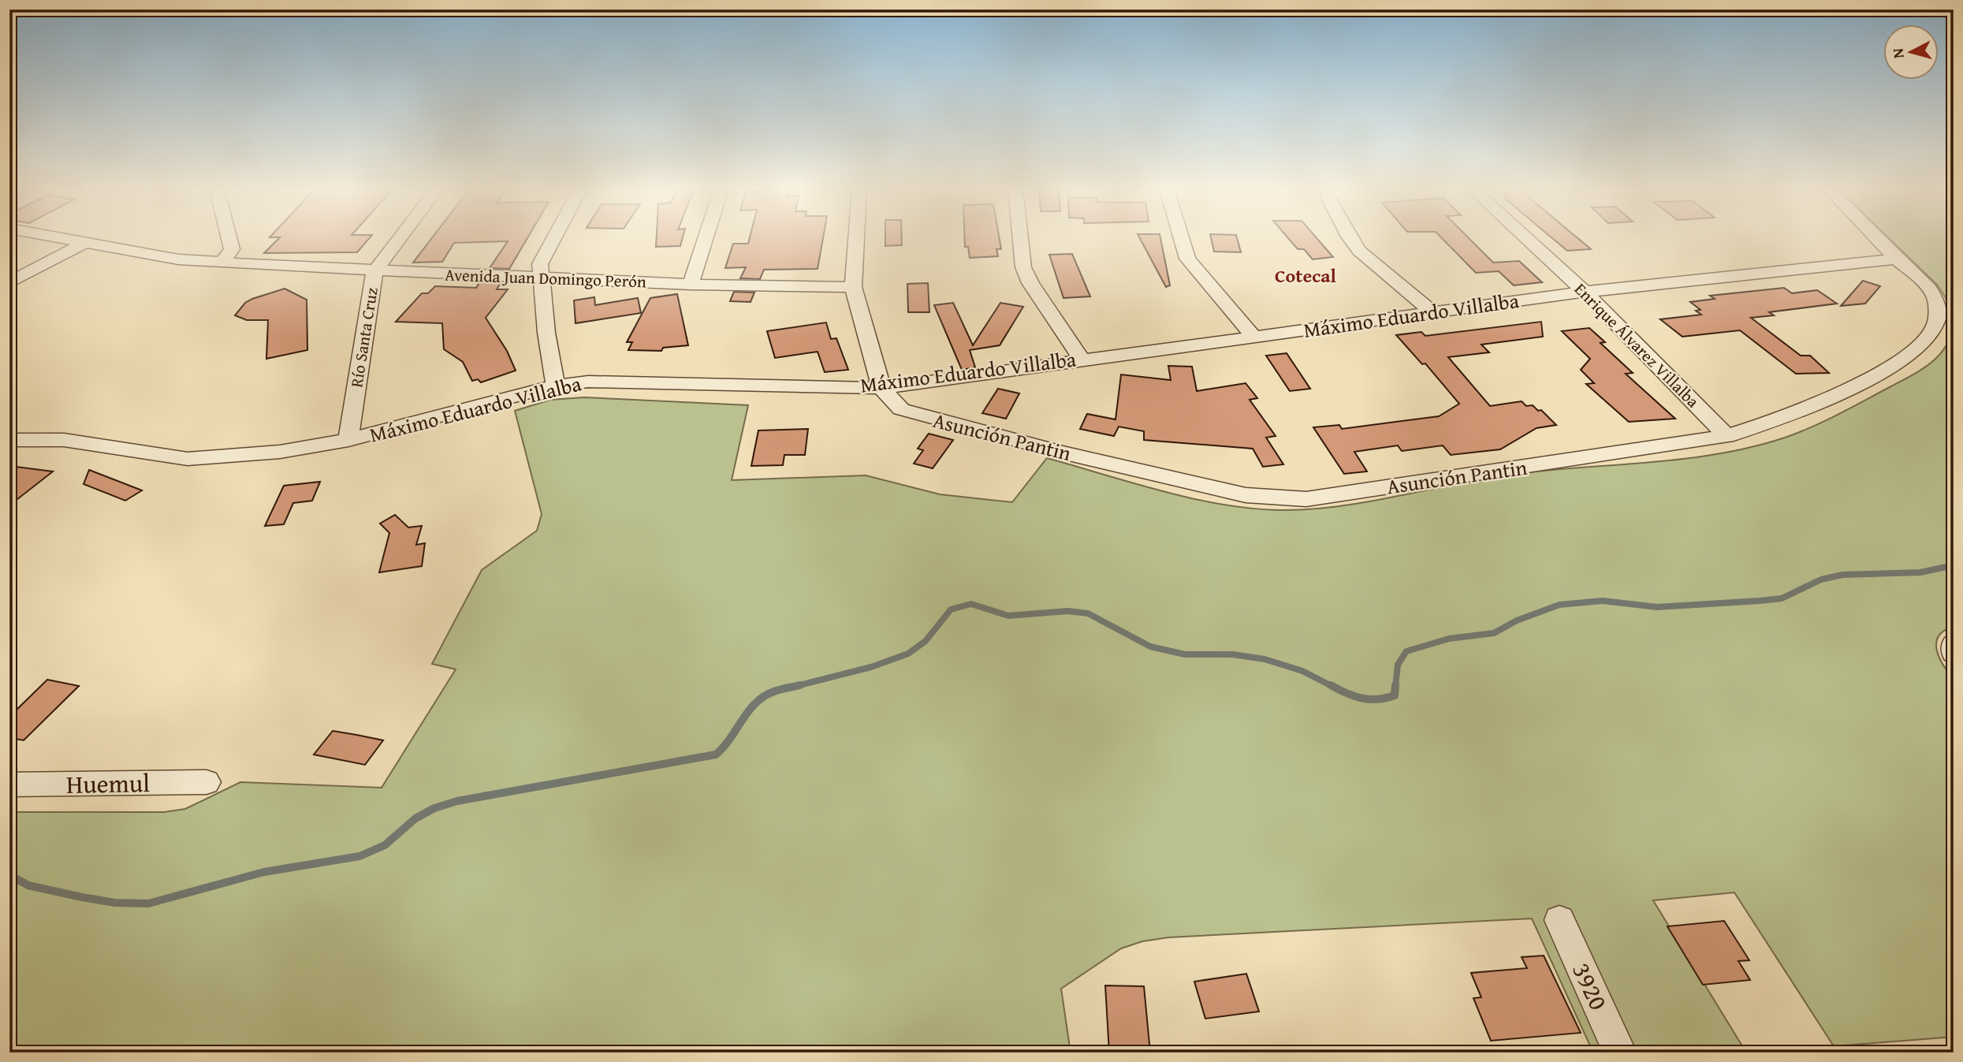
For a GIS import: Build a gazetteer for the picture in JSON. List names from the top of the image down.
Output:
{
  "streets": {
    "street": [
      "Avenida Juan Domingo Perón",
      "Máximo Eduardo Villalba",
      "Río Santa Cruz",
      "Enrique Álvarez Villalba",
      "Asunción Pantin",
      "Huemul",
      "3920"
    ]
  },
  "crossings": [
    ["Avenida Juan Domingo Perón", "Río Santa Cruz"],
    ["Máximo Eduardo Villalba", "Río Santa Cruz"],
    ["Máximo Eduardo Villalba", "Enrique Álvarez Villalba"],
    ["Máximo Eduardo Villalba", "Asunción Pantin"],
    ["Enrique Álvarez Villalba", "Asunción Pantin"]
  ],
  "districts": ["Cotecal"],
  "north": "left"
}
